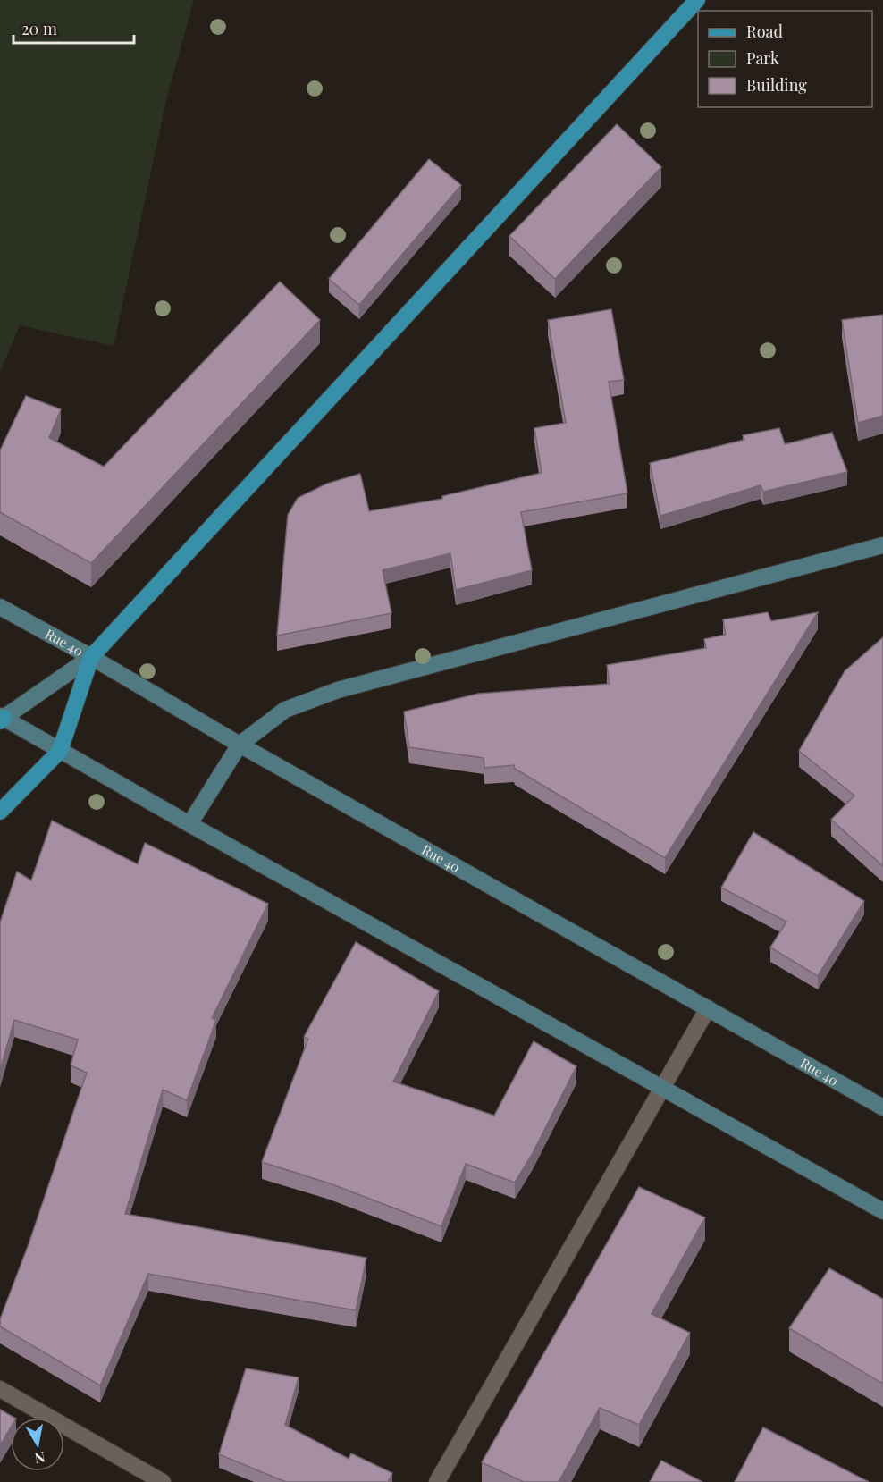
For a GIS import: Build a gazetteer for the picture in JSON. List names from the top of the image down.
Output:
{
  "streets": {
    "main road": ["Rue 40"]
  },
  "legend": ["Road", "Park", "Building"],
  "scale_bar": "20 m",
  "north": "bottom"
}
